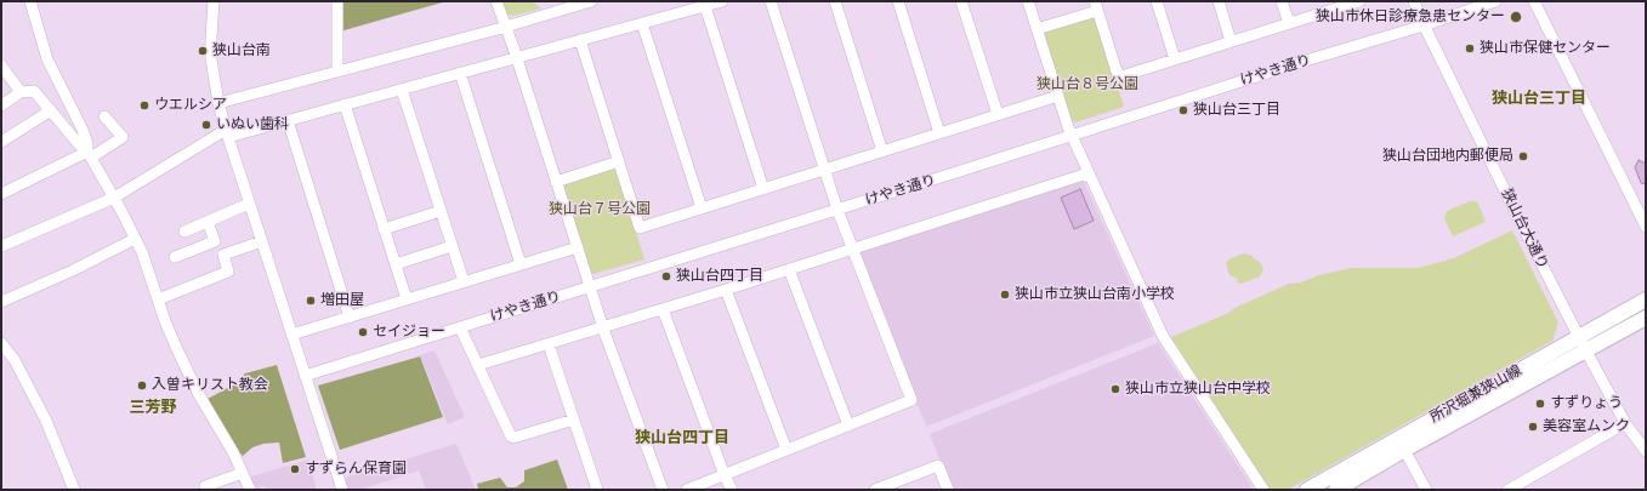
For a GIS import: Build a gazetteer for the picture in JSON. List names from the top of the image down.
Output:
{
  "streets": {
    "main road": ["所沢堀兼狭山線"],
    "street": ["けやき通り", "狭山台大通り"]
  },
  "crossings": [
    ["けやき通り", "狭山台大通り"],
    ["狭山台大通り", "所沢堀兼狭山線"]
  ],
  "districts": ["狭山台三丁目", "三芳野", "狭山台四丁目"],
  "parks": ["狭山台８号公園", "狭山台７号公園"],
  "places": [
    "狭山市休日診療急患センター",
    "狭山市保健センター",
    "狭山台南",
    "ウエルシア",
    "狭山台三丁目",
    "いぬい歯科",
    "狭山台団地内郵便局",
    "狭山台四丁目",
    "狭山市立狭山台南小学校",
    "増田屋",
    "セイジョー",
    "入曽キリスト教会",
    "狭山市立狭山台中学校",
    "すずりょう",
    "美容室ムンク",
    "すずらん保育園"
  ]
}
